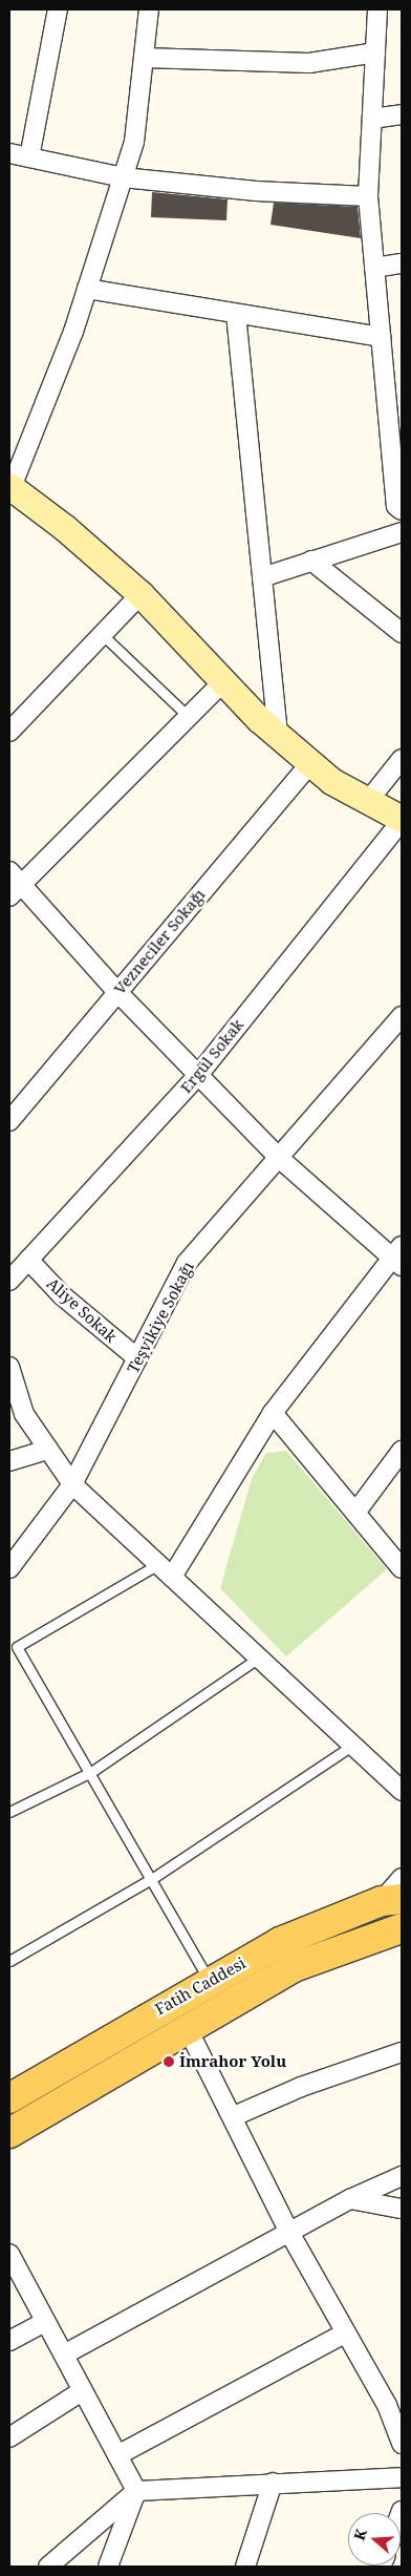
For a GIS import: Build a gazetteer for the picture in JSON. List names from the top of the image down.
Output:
{
  "streets": {
    "main road": ["Fatih Caddesi"],
    "street": [
      "Vezneciler Sokağı",
      "Ergül Sokak",
      "Aliye Sokak",
      "Teşvikiye Sokağı"
    ]
  },
  "crossings": [
    ["Ergül Sokak", "Aliye Sokak"],
    ["Aliye Sokak", "Teşvikiye Sokağı"]
  ],
  "places": ["İmrahor Yolu"],
  "north": "left"
}
